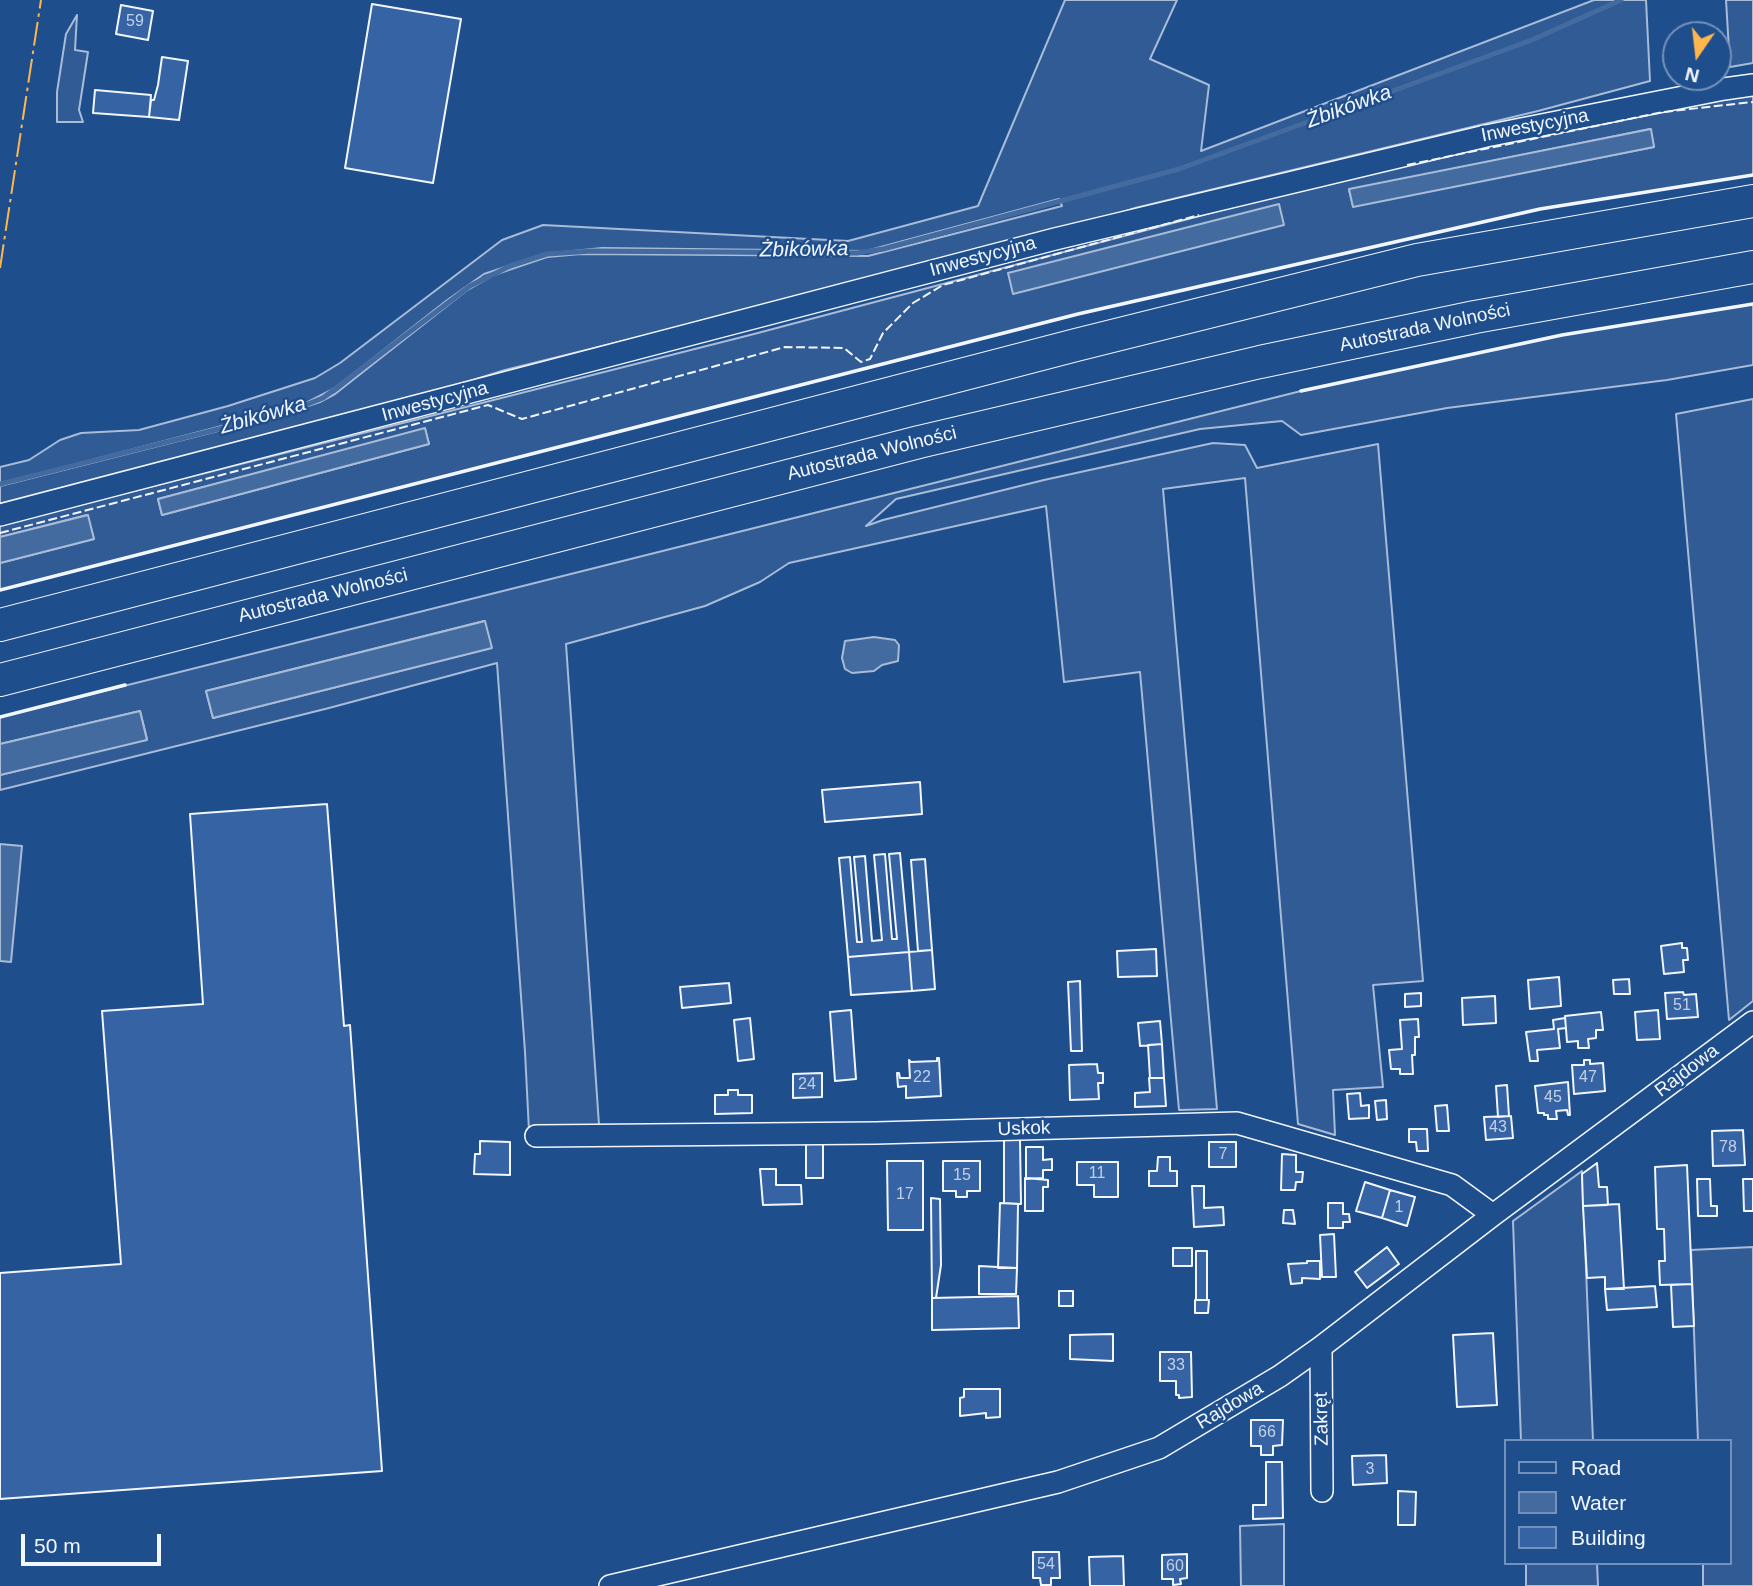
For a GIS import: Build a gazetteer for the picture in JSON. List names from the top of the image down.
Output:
{
  "streets": {
    "highway": ["Autostrada Wolności"],
    "street": [
      "Inwestycyjna",
      "Rajdowa",
      "Uskok",
      "Zakręt"
    ]
  },
  "crossings": [
    ["Rajdowa", "Uskok"],
    ["Rajdowa", "Zakręt"]
  ],
  "water": ["Żbikówka"],
  "house_numbers": [
    "59",
    "51",
    "22",
    "47",
    "24",
    "45",
    "43",
    "78",
    "7",
    "11",
    "15",
    "17",
    "1",
    "33",
    "66",
    "3",
    "54",
    "60"
  ],
  "legend": ["Road", "Water", "Building"],
  "scale_bar": "50 m",
  "north": "bottom"
}
